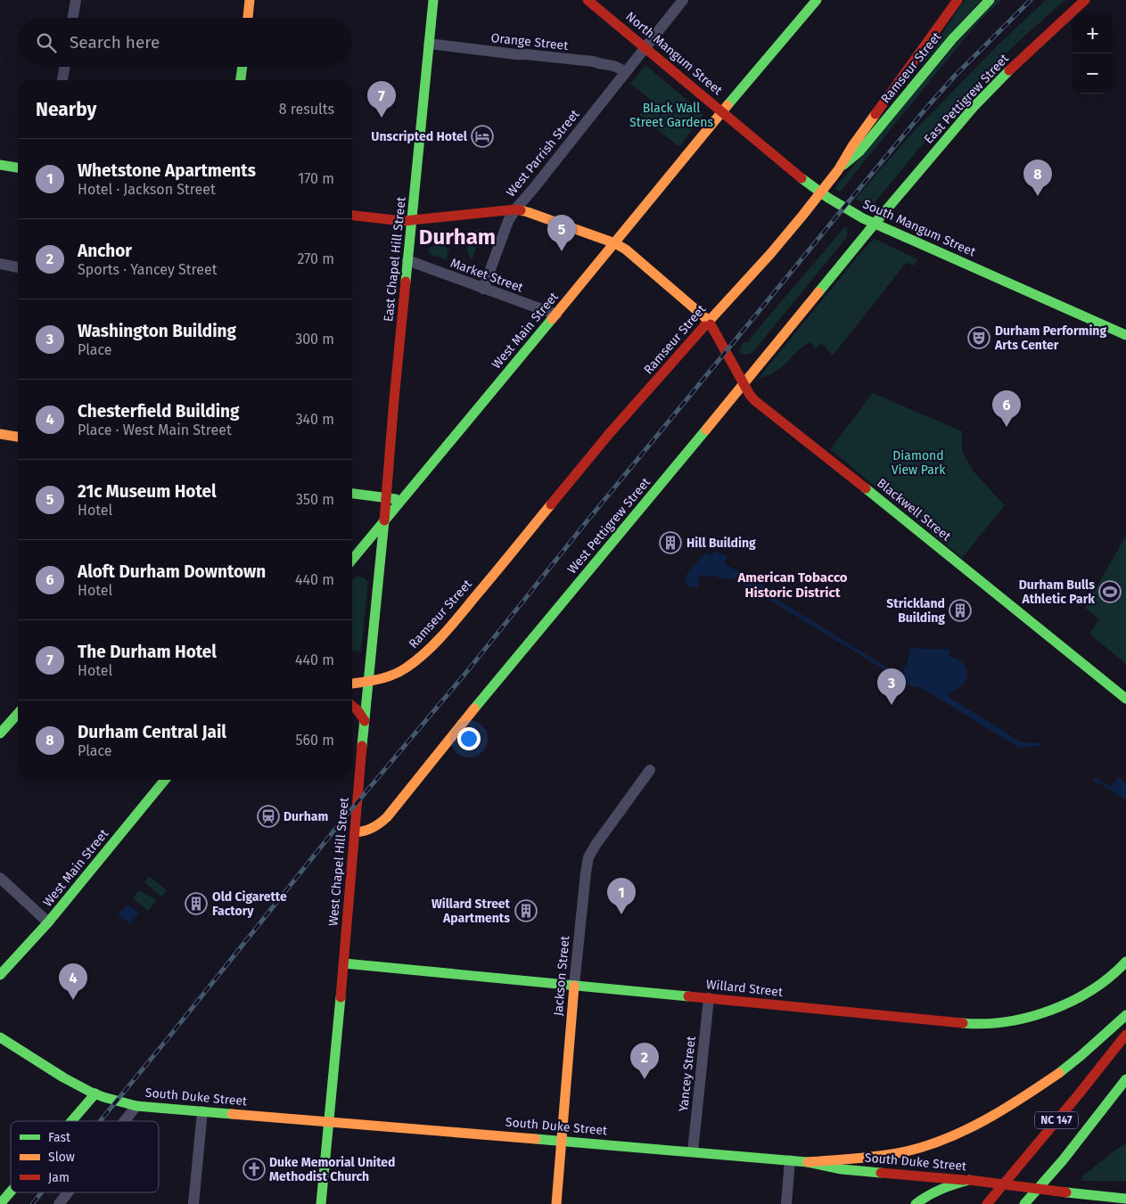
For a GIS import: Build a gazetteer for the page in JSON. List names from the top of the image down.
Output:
{
  "streets": {
    "main road": [
      "North Mangum Street",
      "Ramseur Street",
      "East Pettigrew Street",
      "South Mangum Street",
      "East Chapel Hill Street",
      "West Main Street",
      "Blackwell Street",
      "West Pettigrew Street",
      "West Chapel Hill Street",
      "Jackson Street",
      "Willard Street",
      "South Duke Street",
      "NC 147"
    ],
    "street": [
      "Orange Street",
      "West Parrish Street",
      "Market Street",
      "Yancey Street"
    ]
  },
  "crossings": [
    ["Orange Street", "West Parrish Street"],
    ["Orange Street", "East Chapel Hill Street"],
    ["North Mangum Street", "West Parrish Street"],
    ["North Mangum Street", "South Mangum Street"],
    ["North Mangum Street", "West Main Street"],
    ["Ramseur Street", "South Mangum Street"],
    ["Ramseur Street", "Blackwell Street"],
    ["Ramseur Street", "West Chapel Hill Street"],
    ["East Pettigrew Street", "South Mangum Street"],
    ["East Pettigrew Street", "West Pettigrew Street"],
    ["West Parrish Street", "Market Street"],
    ["South Mangum Street", "West Main Street"],
    ["South Mangum Street", "West Pettigrew Street"],
    ["East Chapel Hill Street", "Market Street"],
    ["East Chapel Hill Street", "West Main Street"],
    ["East Chapel Hill Street", "West Chapel Hill Street"],
    ["Market Street", "West Main Street"],
    ["West Main Street", "West Chapel Hill Street"],
    ["Blackwell Street", "West Pettigrew Street"],
    ["West Pettigrew Street", "West Chapel Hill Street"],
    ["West Chapel Hill Street", "Willard Street"],
    ["West Chapel Hill Street", "South Duke Street"],
    ["Jackson Street", "Willard Street"],
    ["Jackson Street", "South Duke Street"],
    ["Willard Street", "Yancey Street"],
    ["Yancey Street", "South Duke Street"]
  ],
  "districts": ["Durham", "American Tobacco Historic District"],
  "parks": ["Black Wall Street Gardens", "Diamond View Park"],
  "places": {
    "hotel": ["Unscripted Hotel"],
    "theatre": ["Durham Performing Arts Center"],
    "building": [
      "Hill Building",
      "Strickland Building",
      "Old Cigarette Factory",
      "Willard Street Apartments"
    ],
    "sports": ["Durham Bulls Athletic Park"],
    "station": ["Durham"],
    "church": ["Duke Memorial United Methodist Church"]
  },
  "legend": ["Fast", "Slow", "Jam"],
  "page": {
    "map_buttons": ["+", "−"],
    "search": "Search here",
    "heading": ["Nearby", "8 results"],
    "pins": [
      "7",
      "8",
      "5",
      "6",
      "3",
      "1",
      "4",
      "2"
    ],
    "list": [
      {
        "mark": "1",
        "name": "Whetstone Apartments",
        "note": "Hotel · Jackson Street",
        "value": "170 m"
      },
      {
        "mark": "2",
        "name": "Anchor",
        "note": "Sports · Yancey Street",
        "value": "270 m"
      },
      {
        "mark": "3",
        "name": "Washington Building",
        "note": "Place",
        "value": "300 m"
      },
      {
        "mark": "4",
        "name": "Chesterfield Building",
        "note": "Place · West Main Street",
        "value": "340 m"
      },
      {
        "mark": "5",
        "name": "21c Museum Hotel",
        "note": "Hotel",
        "value": "350 m"
      },
      {
        "mark": "6",
        "name": "Aloft Durham Downtown",
        "note": "Hotel",
        "value": "440 m"
      },
      {
        "mark": "7",
        "name": "The Durham Hotel",
        "note": "Hotel",
        "value": "440 m"
      },
      {
        "mark": "8",
        "name": "Durham Central Jail",
        "note": "Place",
        "value": "560 m"
      }
    ]
  }
}
